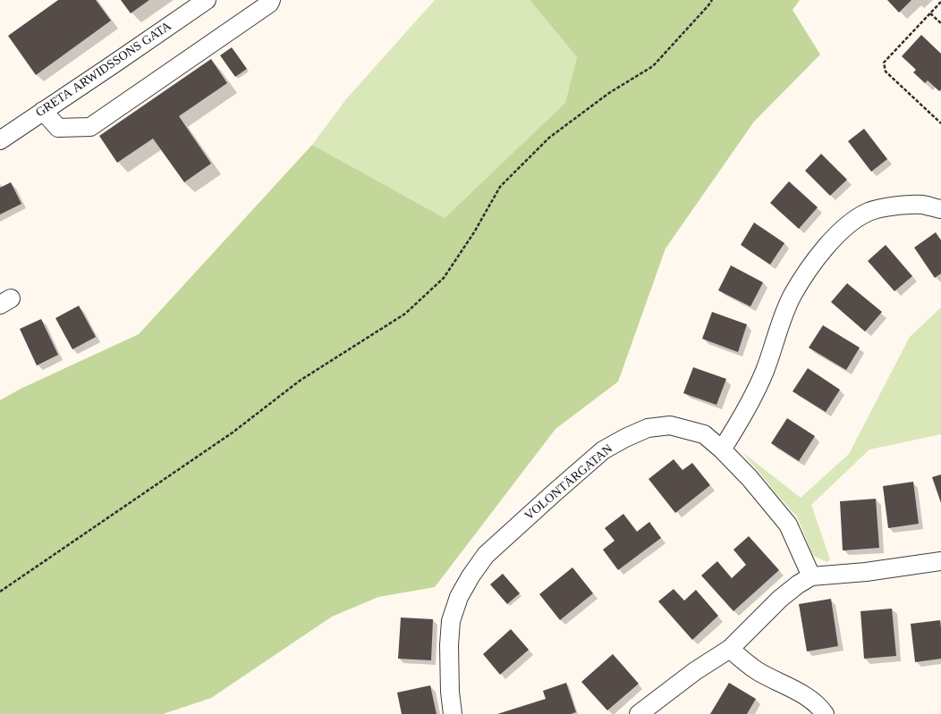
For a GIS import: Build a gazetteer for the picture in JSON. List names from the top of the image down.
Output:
{
  "streets": {
    "street": ["GRETA ARWIDSSONS GATA", "VOLONTÄRGATAN"]
  }
}
